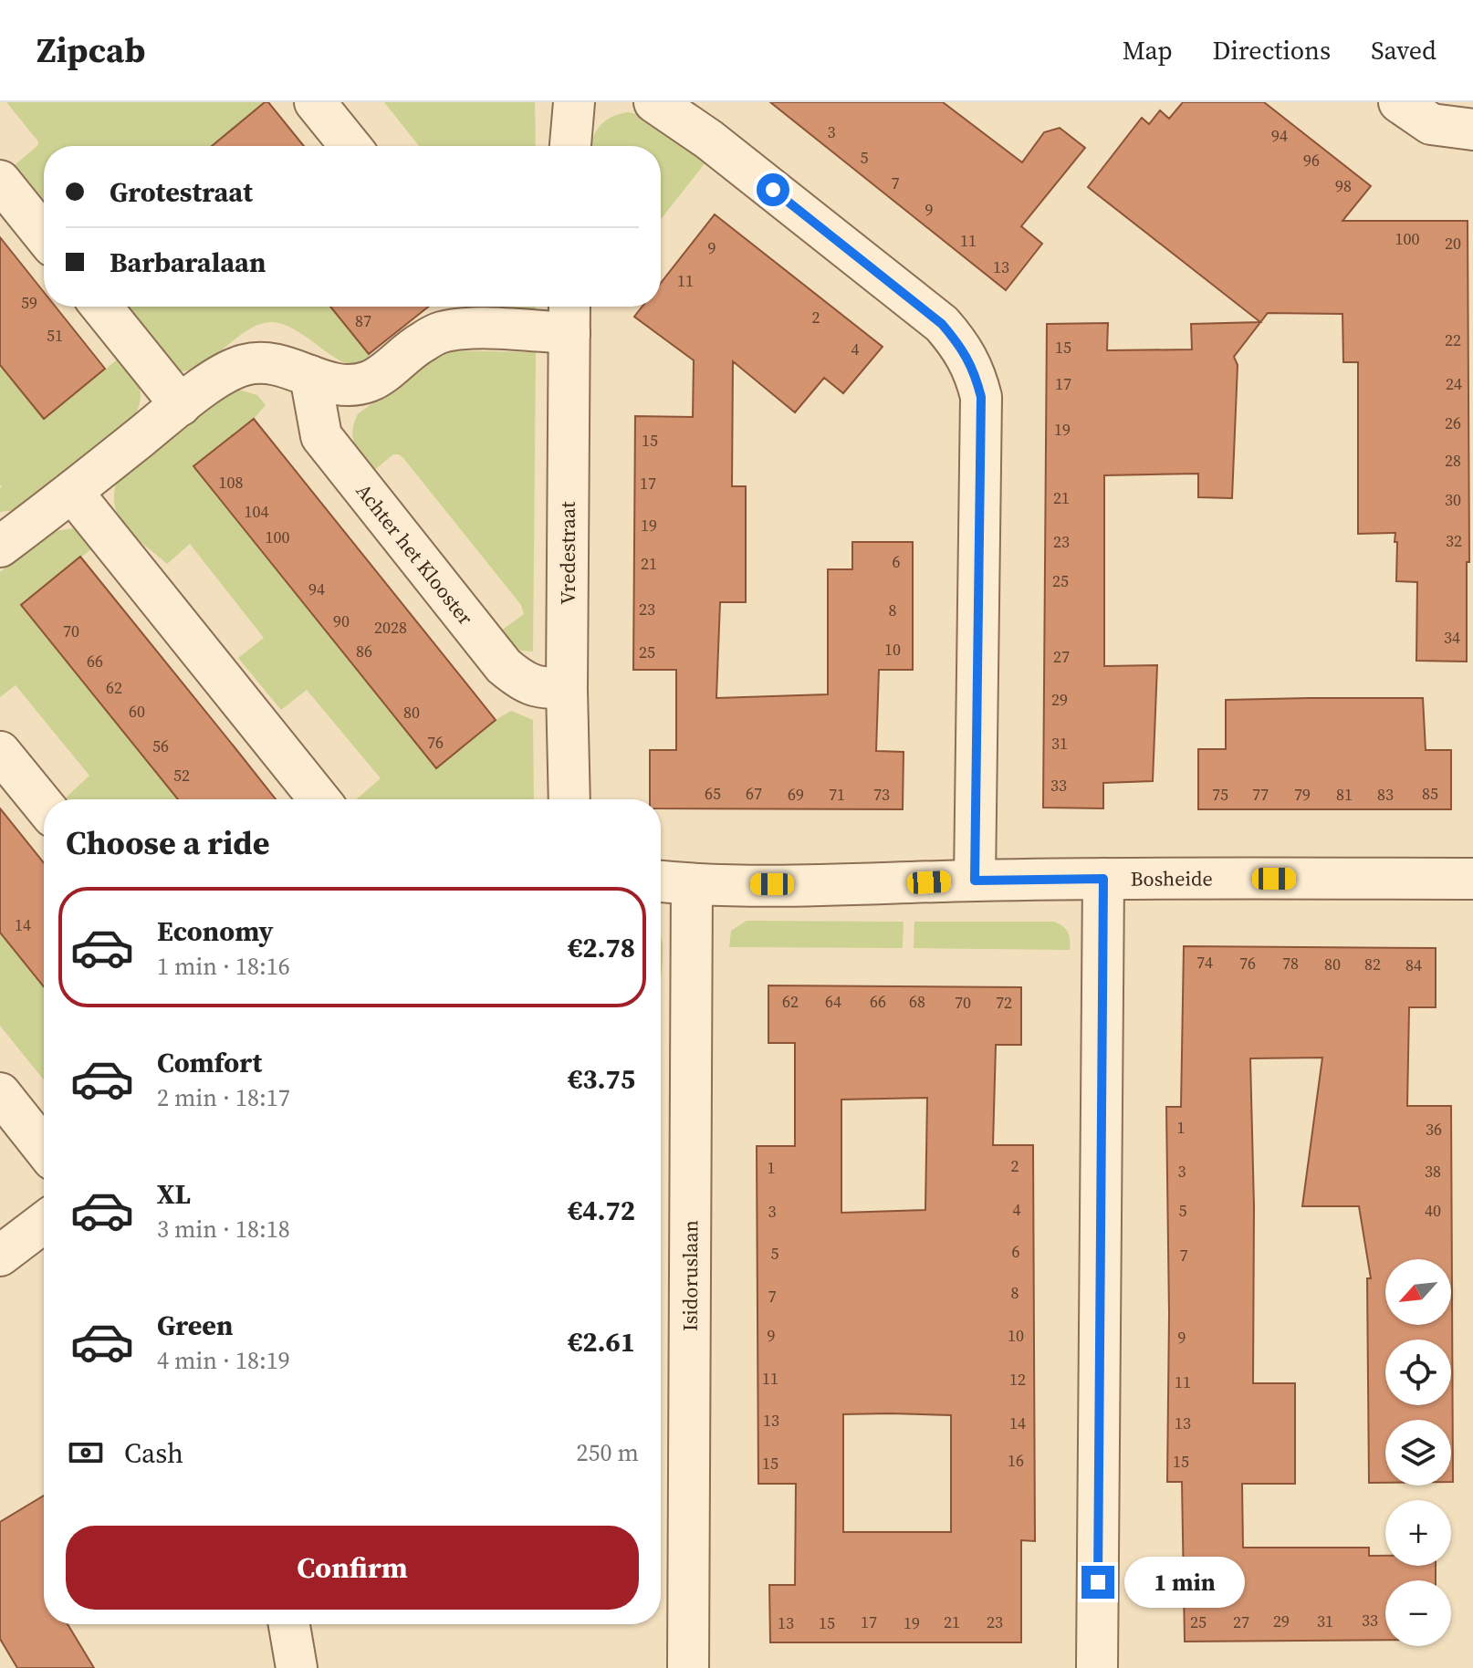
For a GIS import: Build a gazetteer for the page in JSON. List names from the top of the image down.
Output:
{
  "streets": {
    "street": [
      "Vredestraat",
      "Achter het Klooster",
      "Bosheide",
      "Isidoruslaan"
    ]
  },
  "crossings": [
    ["Vredestraat", "Achter het Klooster"],
    ["Bosheide", "Isidoruslaan"]
  ],
  "house_numbers": [
    "3",
    "94",
    "5",
    "96",
    "7",
    "98",
    "9",
    "100",
    "11",
    "20",
    "9",
    "13",
    "11",
    "59",
    "2",
    "87",
    "51",
    "22",
    "15",
    "4",
    "17",
    "24",
    "26",
    "19",
    "15",
    "28",
    "108",
    "17",
    "21",
    "30",
    "104",
    "19",
    "100",
    "32",
    "23",
    "6",
    "21",
    "25",
    "94",
    "23",
    "8",
    "90",
    "2028",
    "70",
    "34",
    "10",
    "86",
    "25",
    "27",
    "66",
    "62",
    "29",
    "60",
    "80",
    "76",
    "31",
    "56",
    "52",
    "33",
    "65",
    "67",
    "85",
    "69",
    "71",
    "73",
    "75",
    "77",
    "79",
    "81",
    "83",
    "14",
    "74",
    "76",
    "78",
    "80",
    "82",
    "84",
    "62",
    "64",
    "66",
    "68",
    "70",
    "72",
    "1",
    "36",
    "2",
    "1",
    "3",
    "38",
    "4",
    "5",
    "40",
    "3",
    "6",
    "5",
    "7",
    "8",
    "7",
    "9",
    "10",
    "9",
    "11",
    "12",
    "11",
    "13",
    "14",
    "13",
    "16",
    "15",
    "15",
    "33",
    "29",
    "31",
    "17",
    "21",
    "23",
    "25",
    "27",
    "13",
    "15",
    "19"
  ],
  "north": "bottom left",
  "page": {
    "header": "Zipcab",
    "nav": ["Map", "Directions", "Saved"],
    "banner": ["Grotestraat", "Barbaralaan"],
    "heading": "Choose a ride",
    "list": [
      {
        "name": "Economy",
        "note": "1 min · 18:16",
        "value": "€2.78"
      },
      {
        "name": "Comfort",
        "note": "2 min · 18:17",
        "value": "€3.75"
      },
      {
        "name": "XL",
        "note": "3 min · 18:18",
        "value": "€4.72"
      },
      {
        "name": "Green",
        "note": "4 min · 18:19",
        "value": "€2.61"
      }
    ],
    "map_buttons": ["+", "−"],
    "pay": ["Cash", "250 m"],
    "buttons": "Confirm",
    "bubble": "1 min"
  }
}
